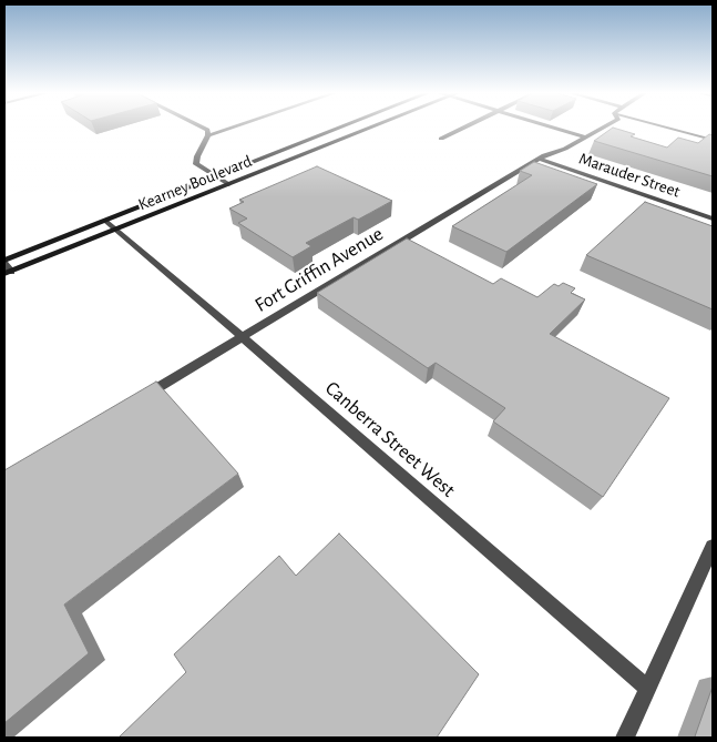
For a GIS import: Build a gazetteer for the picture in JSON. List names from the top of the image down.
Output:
{
  "streets": {
    "street": [
      "Marauder Street",
      "Kearney Boulevard",
      "Fort Griffin Avenue",
      "Canberra Street West"
    ]
  },
  "crossings": [
    ["Marauder Street", "Fort Griffin Avenue"],
    ["Kearney Boulevard", "Canberra Street West"],
    ["Fort Griffin Avenue", "Canberra Street West"]
  ]
}
